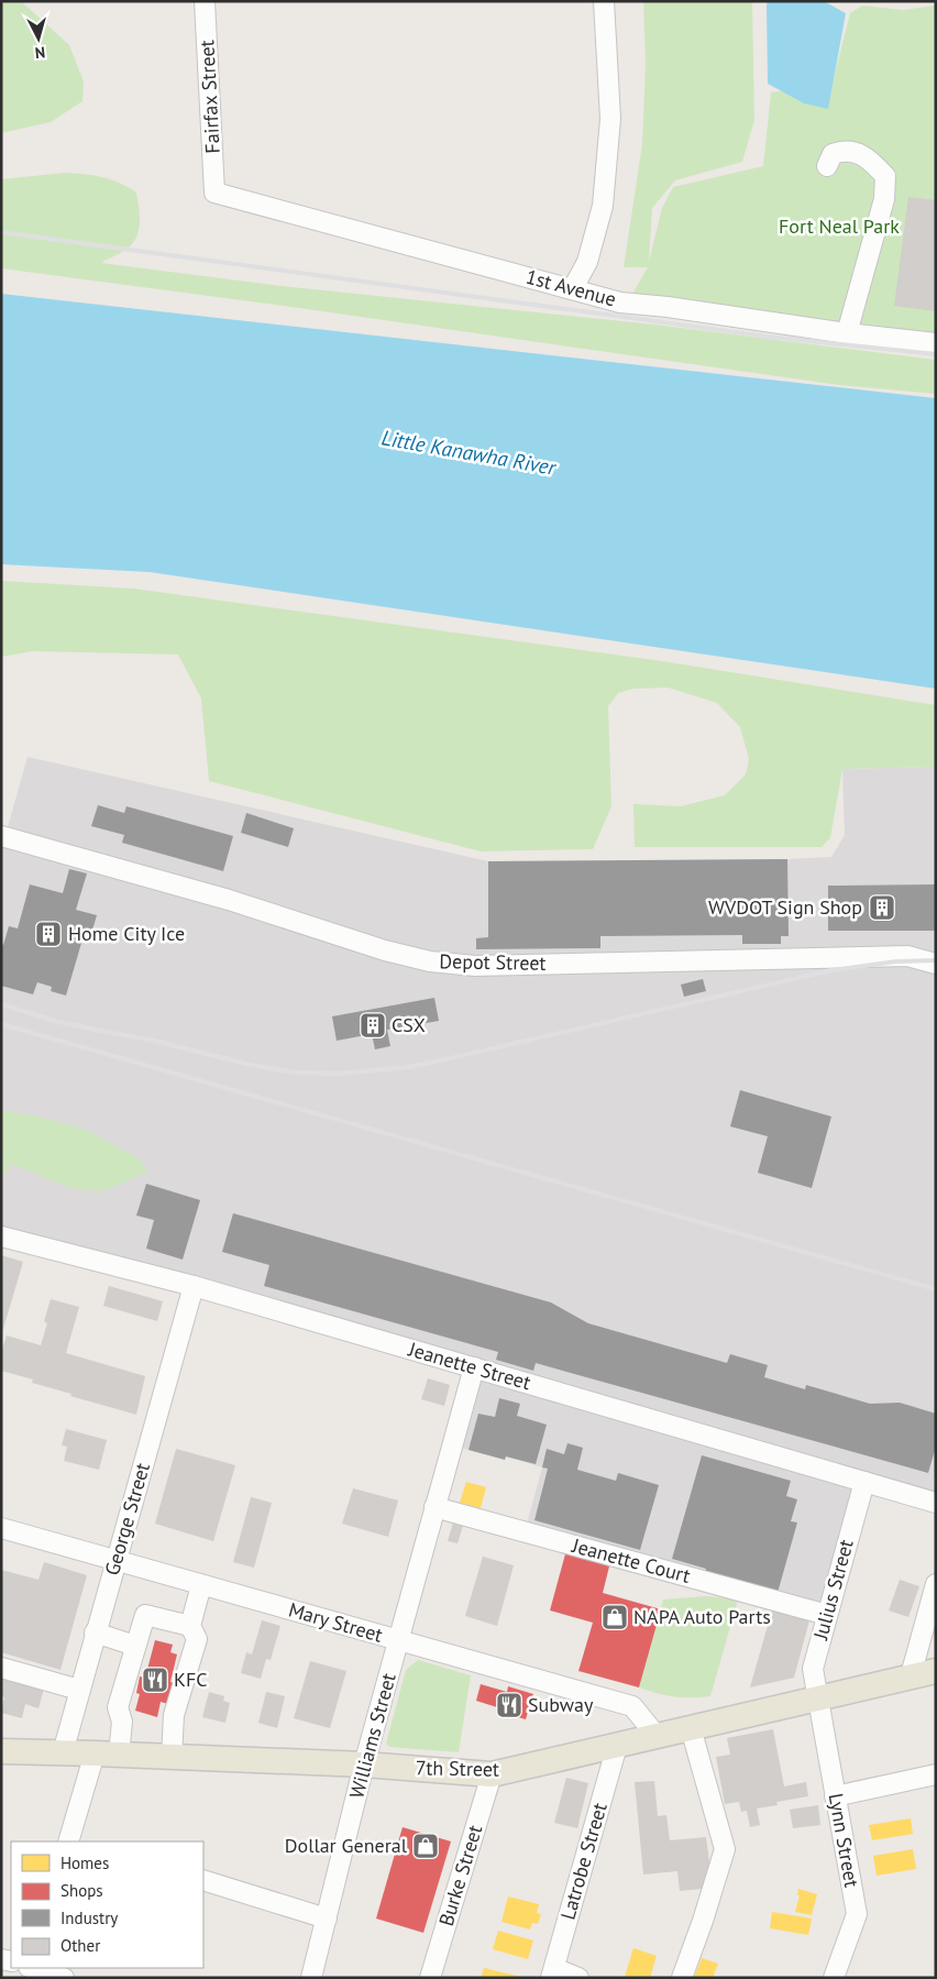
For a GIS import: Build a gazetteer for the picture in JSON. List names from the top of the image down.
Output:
{
  "streets": {
    "main road": ["7th Street"],
    "street": [
      "Fairfax Street",
      "1st Avenue",
      "Depot Street",
      "Jeanette Street",
      "George Street",
      "Jeanette Court",
      "Julius Street",
      "Mary Street",
      "Williams Street",
      "Lynn Street",
      "Latrobe Street",
      "Burke Street"
    ]
  },
  "crossings": [
    ["Fairfax Street", "1st Avenue"],
    ["Jeanette Street", "George Street"],
    ["Jeanette Street", "Julius Street"],
    ["Jeanette Street", "Williams Street"],
    ["George Street", "Mary Street"],
    ["George Street", "7th Street"],
    ["Jeanette Court", "Julius Street"],
    ["Jeanette Court", "Williams Street"],
    ["Julius Street", "7th Street"],
    ["Julius Street", "Lynn Street"],
    ["Mary Street", "Williams Street"],
    ["Mary Street", "7th Street"],
    ["Williams Street", "7th Street"],
    ["7th Street", "Lynn Street"],
    ["7th Street", "Latrobe Street"],
    ["7th Street", "Burke Street"]
  ],
  "water": ["Little Kanawha River"],
  "parks": ["Fort Neal Park"],
  "places": {
    "building": ["WVDOT Sign Shop", "Home City Ice", "CSX"],
    "shop": ["NAPA Auto Parts", "Dollar General"],
    "restaurant": ["KFC", "Subway"]
  },
  "legend": [
    "Homes",
    "Shops",
    "Industry",
    "Other"
  ],
  "north": "bottom"
}
